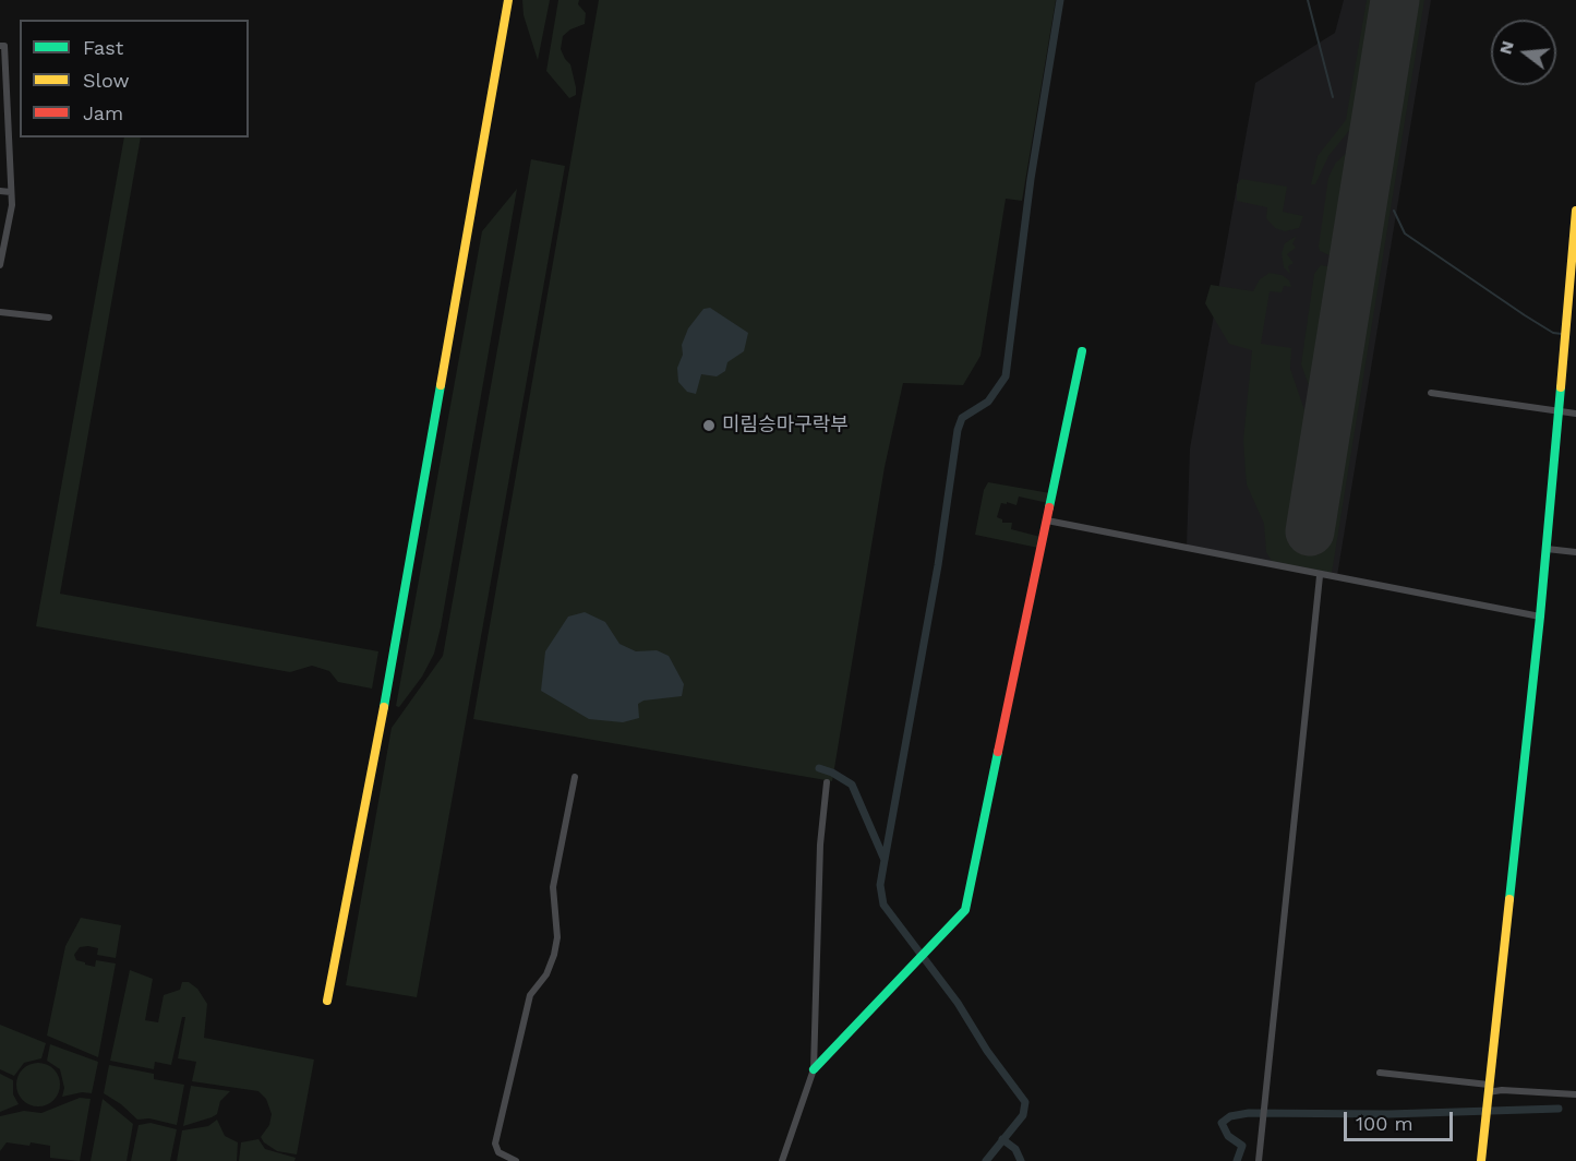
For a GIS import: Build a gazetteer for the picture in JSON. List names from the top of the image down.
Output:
{
  "places": ["미림승마구락부"],
  "legend": ["Fast", "Slow", "Jam"],
  "scale_bar": "100 m",
  "north": "left"
}
